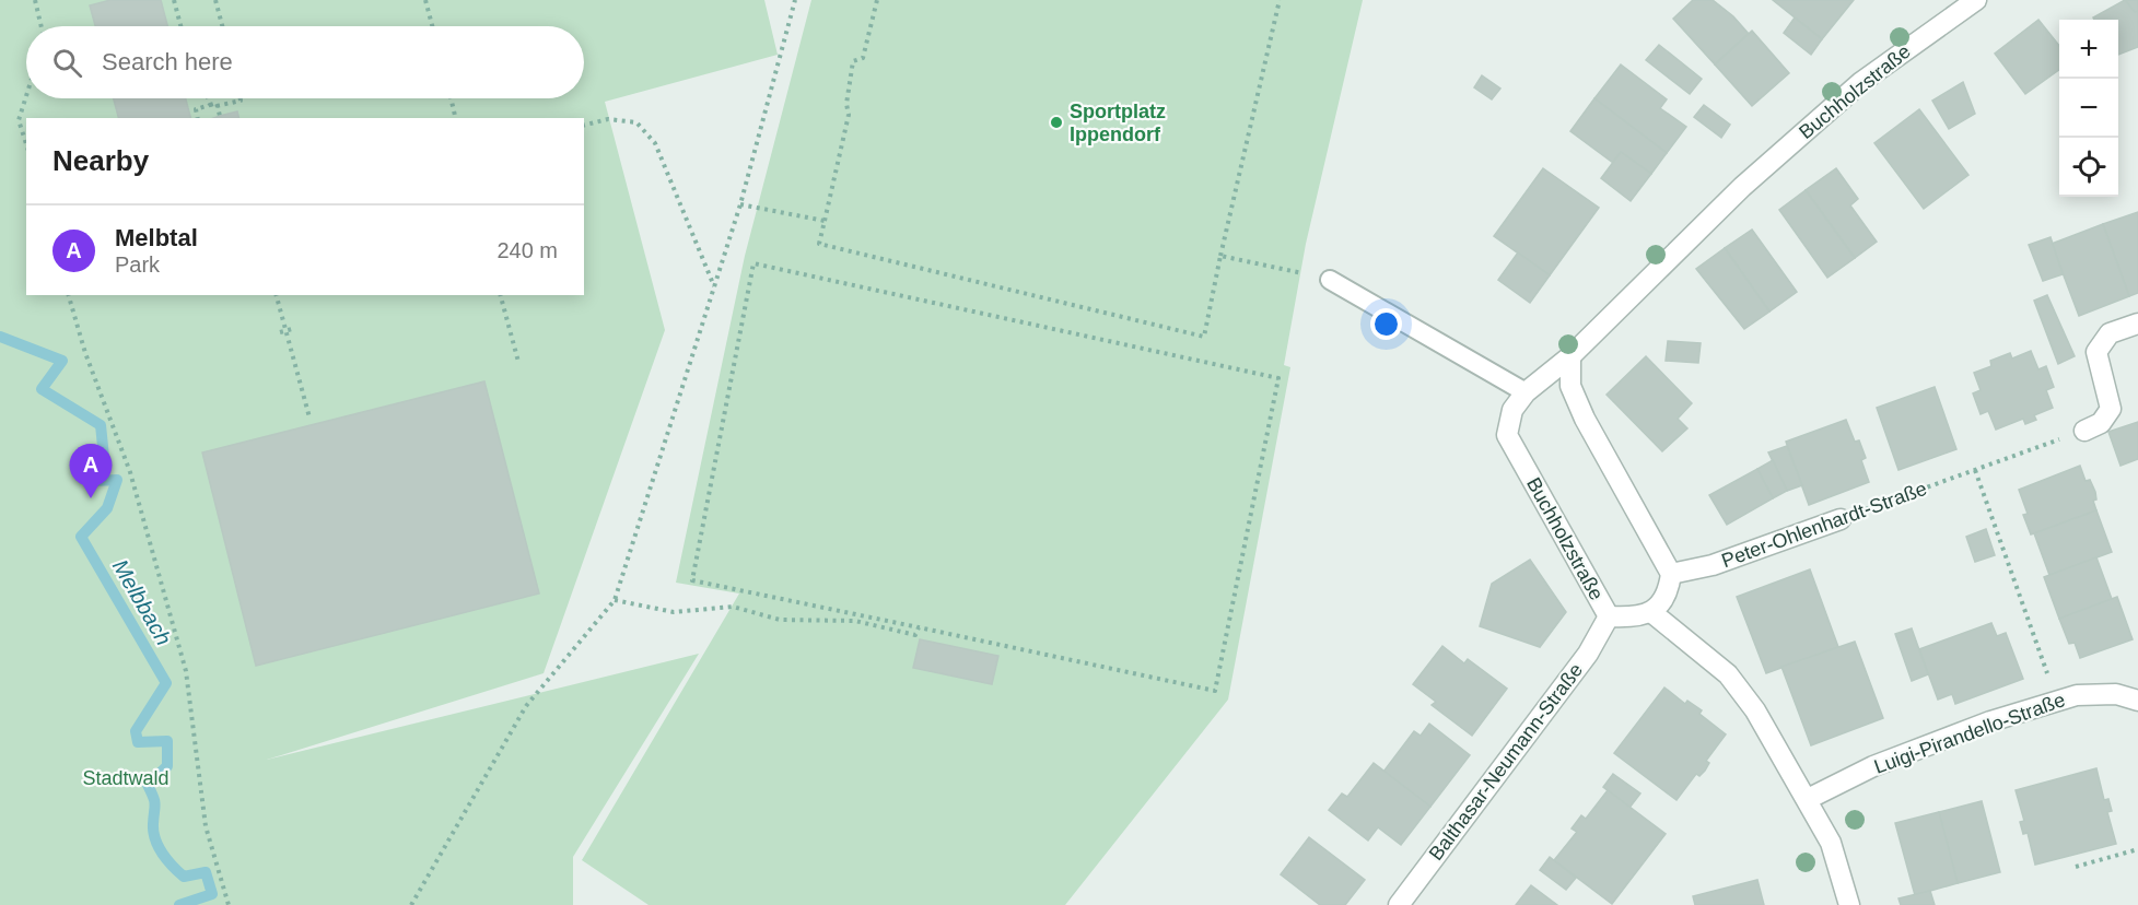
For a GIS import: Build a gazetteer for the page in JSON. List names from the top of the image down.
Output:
{
  "streets": {
    "street": [
      "Buchholzstraße",
      "Peter-Ohlenhardt-Straße",
      "Luigi-Pirandello-Straße",
      "Balthasar-Neumann-Straße"
    ]
  },
  "crossings": [
    ["Buchholzstraße", "Balthasar-Neumann-Straße"]
  ],
  "water": ["Melbbach"],
  "parks": ["Stadtwald"],
  "places": ["Sportplatz Ippendorf"],
  "page": {
    "map_buttons": ["+", "−"],
    "search": "Search here",
    "heading": "Nearby",
    "list": [
      {
        "mark": "A",
        "name": "Melbtal",
        "note": "Park",
        "value": "240 m"
      }
    ],
    "pins": "A"
  }
}
